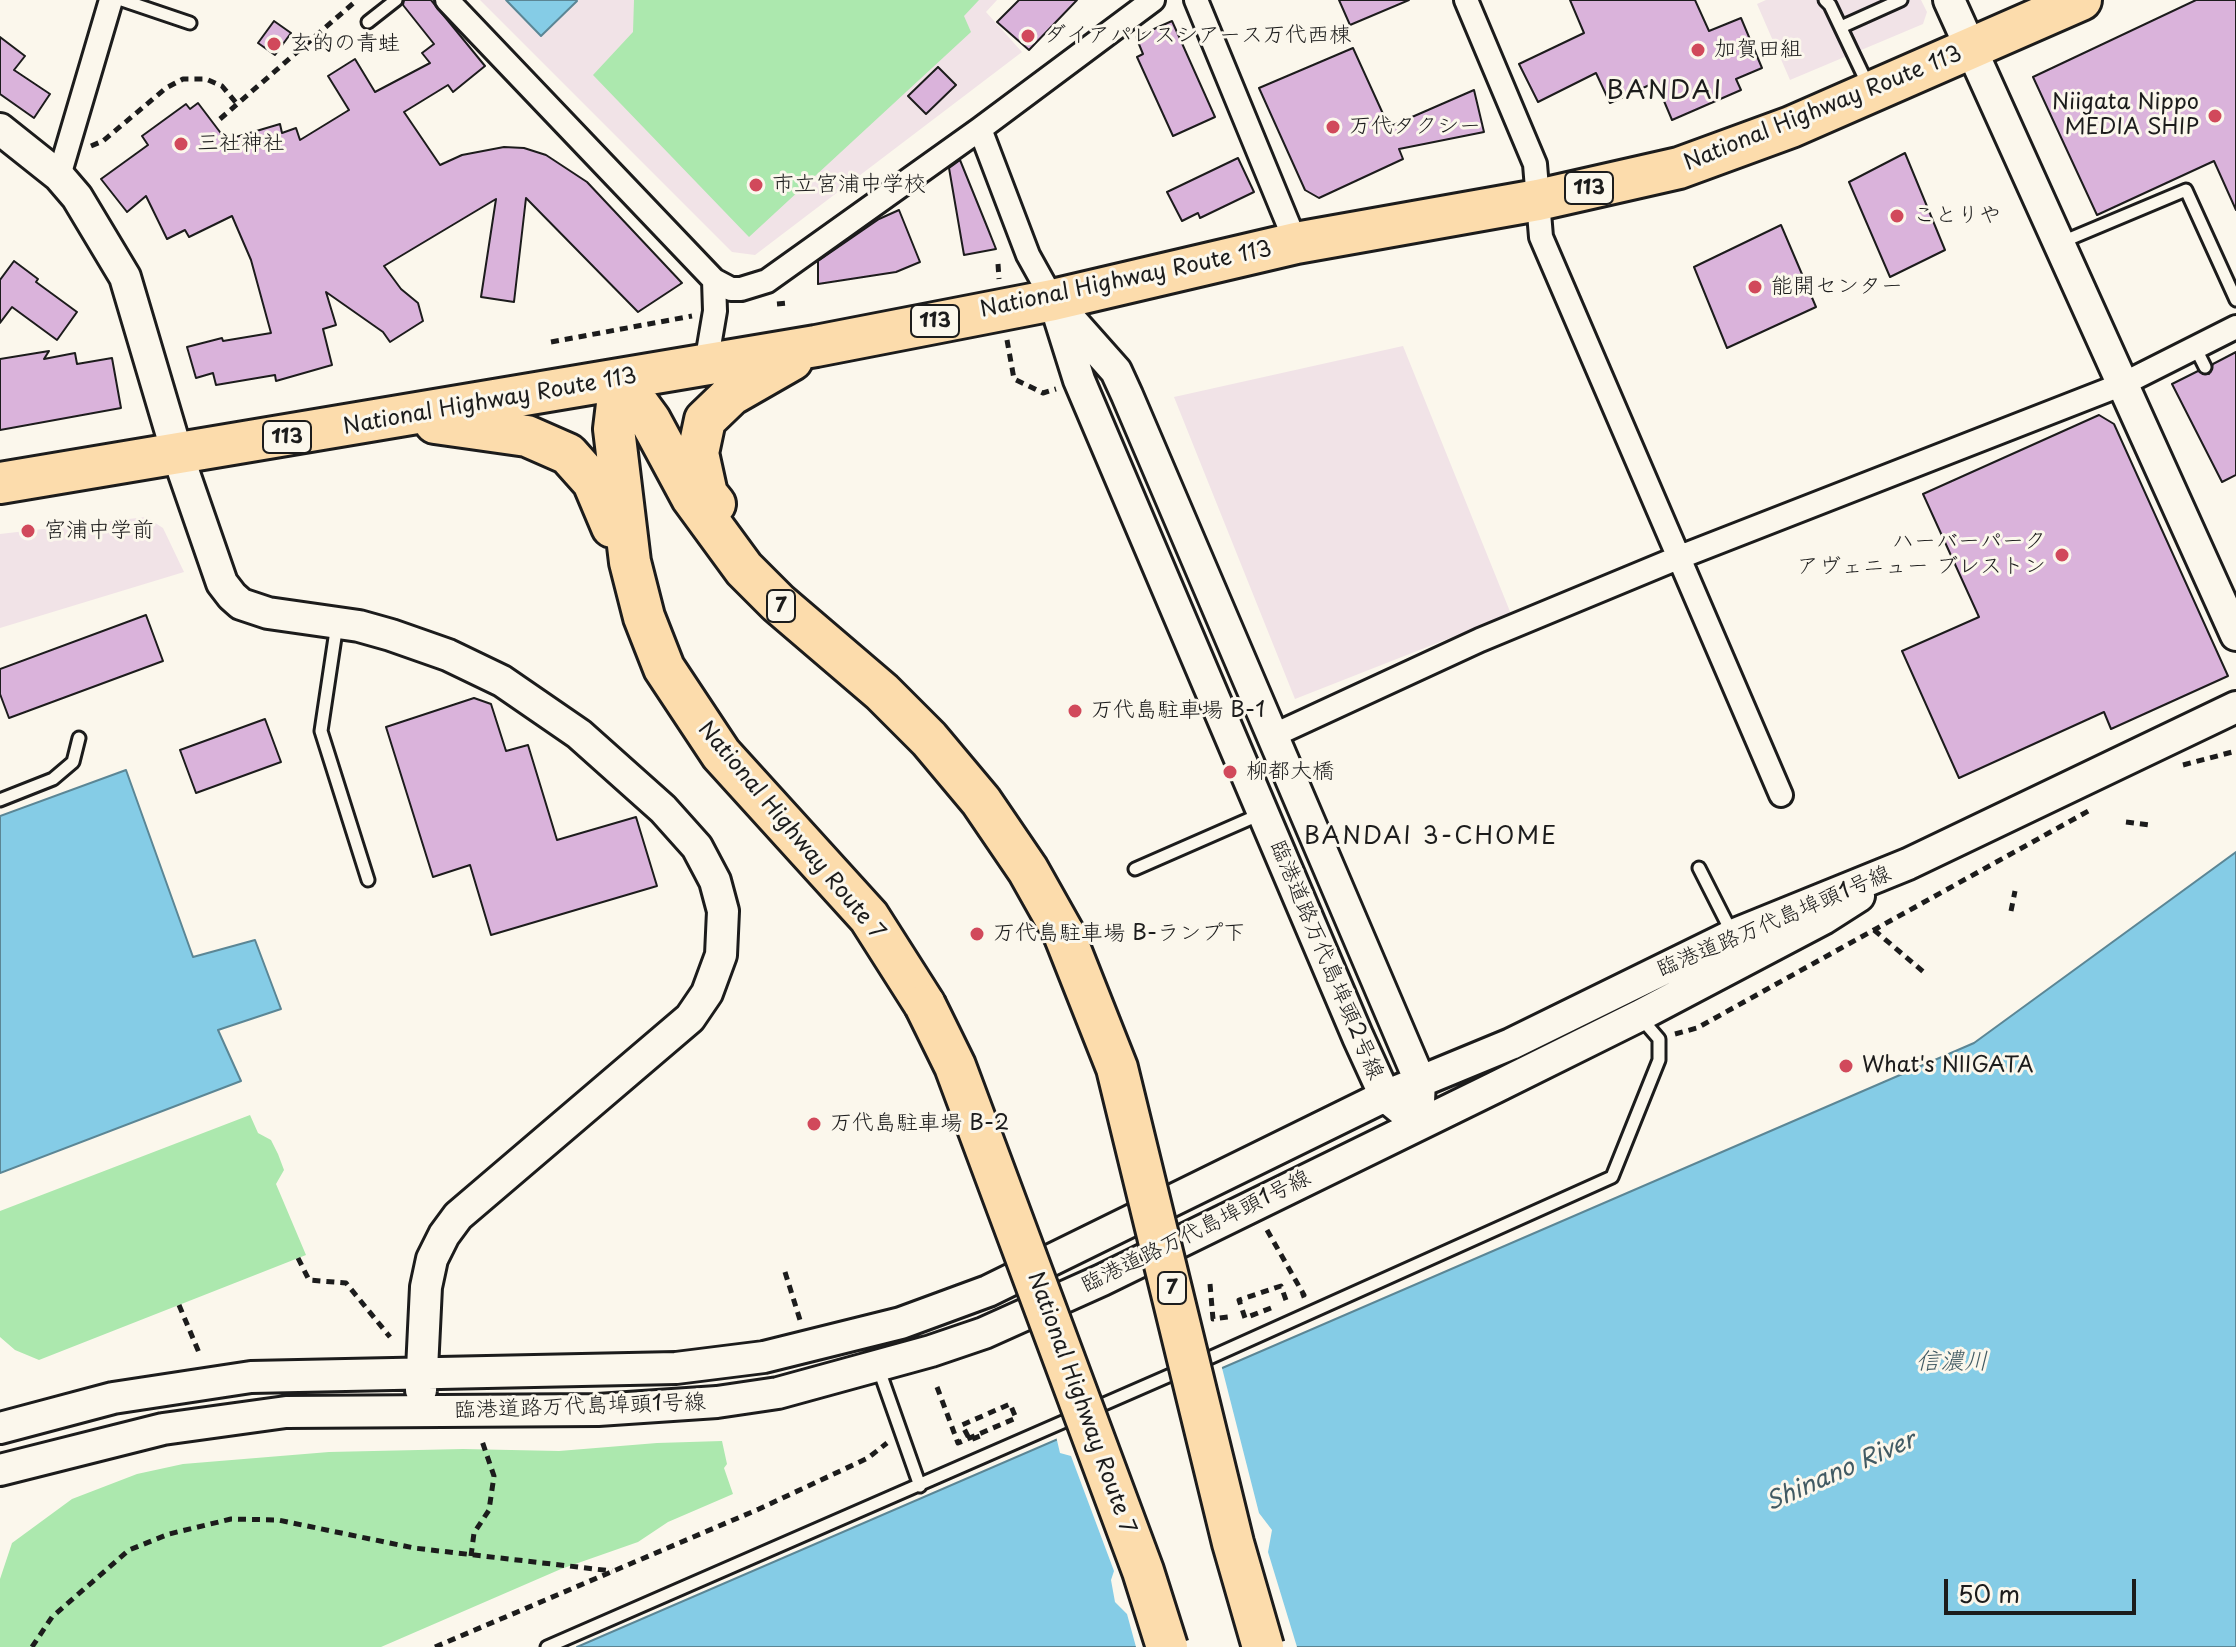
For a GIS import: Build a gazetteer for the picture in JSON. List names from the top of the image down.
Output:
{
  "streets": {
    "highway": [
      "National Highway Route 113",
      "113",
      "7",
      "National Highway Route 7"
    ],
    "street": ["臨港道路万代島埠頭1号線", "臨港道路万代島埠頭2号線"]
  },
  "crossings": [
    ["National Highway Route 113", "7"],
    ["National Highway Route 113", "National Highway Route 7"],
    ["National Highway Route 113", "臨港道路万代島埠頭2号線"],
    ["7", "National Highway Route 7"],
    ["臨港道路万代島埠頭1号線", "臨港道路万代島埠頭2号線"]
  ],
  "districts": ["BANDAI", "BANDAI 3-CHOME"],
  "water": ["信濃川", "Shinano River"],
  "places": [
    "ダイアパレスシアース万代西棟",
    "玄的の青蛙",
    "加賀田組",
    "Niigata Nippo MEDIA SHIP",
    "万代タクシー",
    "三社神社",
    "市立宮浦中学校",
    "ことりや",
    "能開センター",
    "宮浦中学前",
    "ハーバーパーク アヴェニュー ブレストン",
    "万代島駐車場 B-1",
    "柳都大橋",
    "万代島駐車場 B-ランプ下",
    "What's NIIGATA",
    "万代島駐車場 B-2"
  ],
  "scale_bar": "50 m"
}
